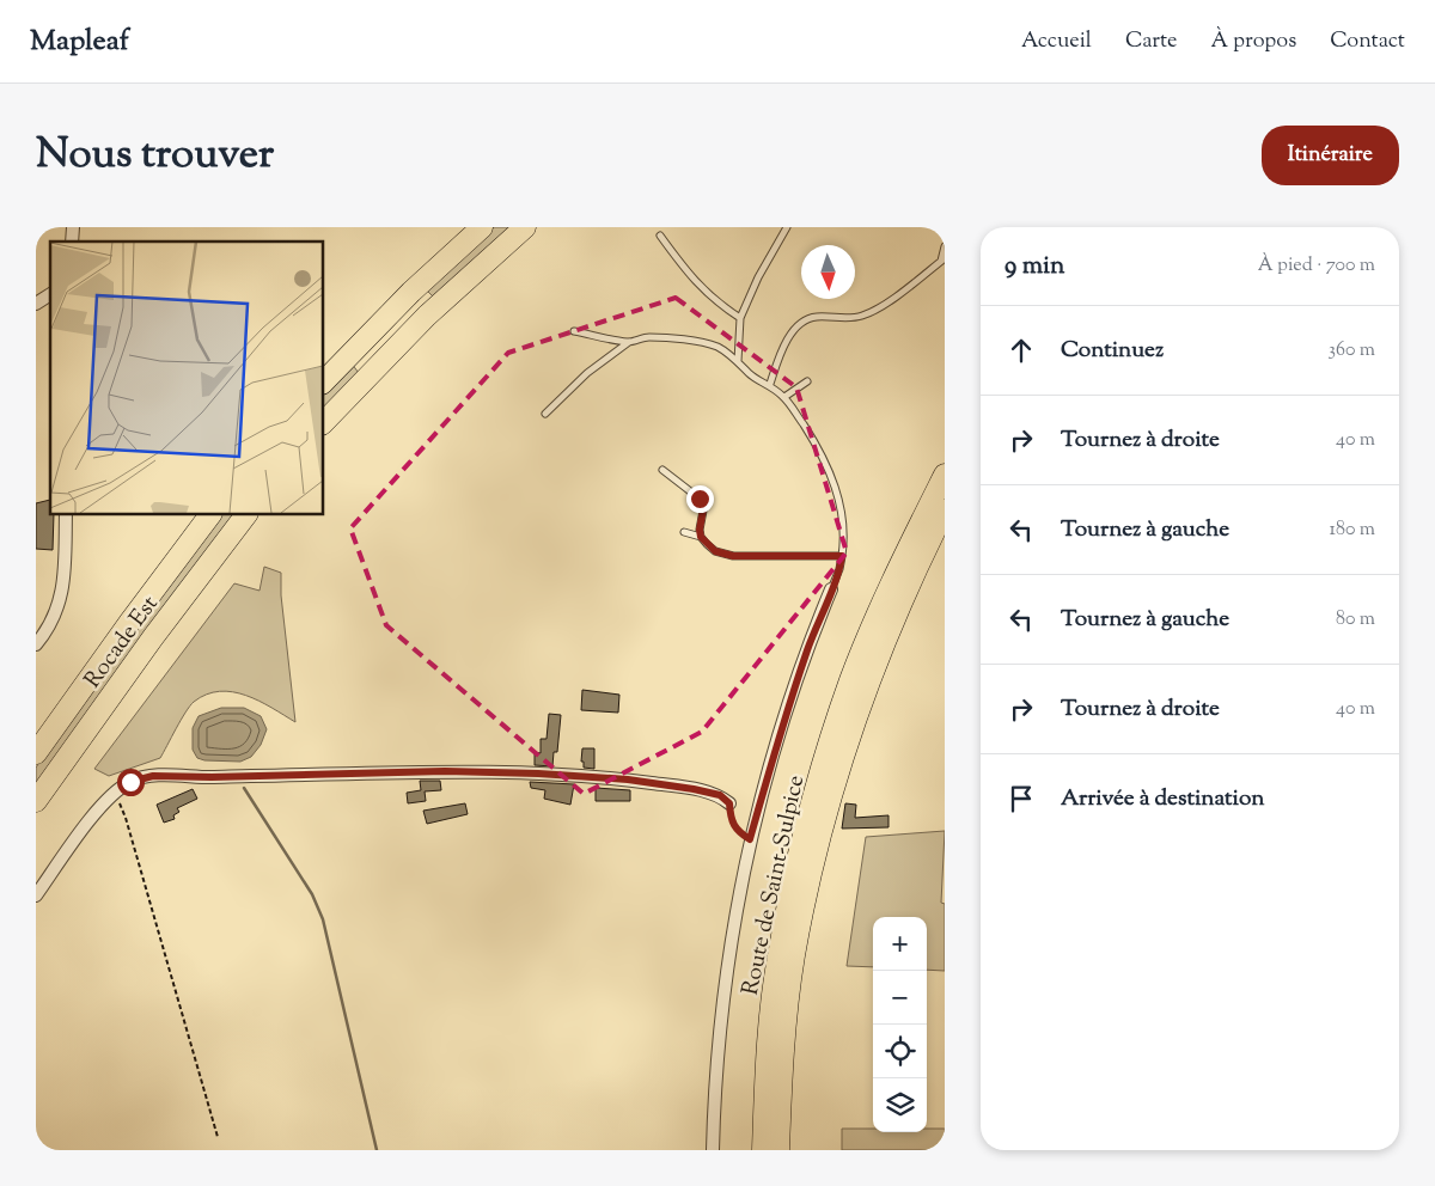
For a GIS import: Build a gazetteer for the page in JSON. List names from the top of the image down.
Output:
{
  "streets": {
    "highway": ["Rocade Est", "Route de Saint-Sulpice"]
  },
  "north": "bottom",
  "page": {
    "header": "Mapleaf",
    "nav": [
      "Accueil",
      "Carte",
      "À propos",
      "Contact"
    ],
    "title": "Nous trouver",
    "buttons": "Itinéraire",
    "heading": ["9 min", "À pied · 700 m"],
    "list": [
      ["Continuez", "360 m"],
      ["Tournez à droite", "40 m"],
      ["Tournez à gauche", "180 m"],
      ["Tournez à gauche", "80 m"],
      ["Tournez à droite", "40 m"],
      "Arrivée à destination"
    ],
    "map_buttons": ["+", "−"]
  }
}
